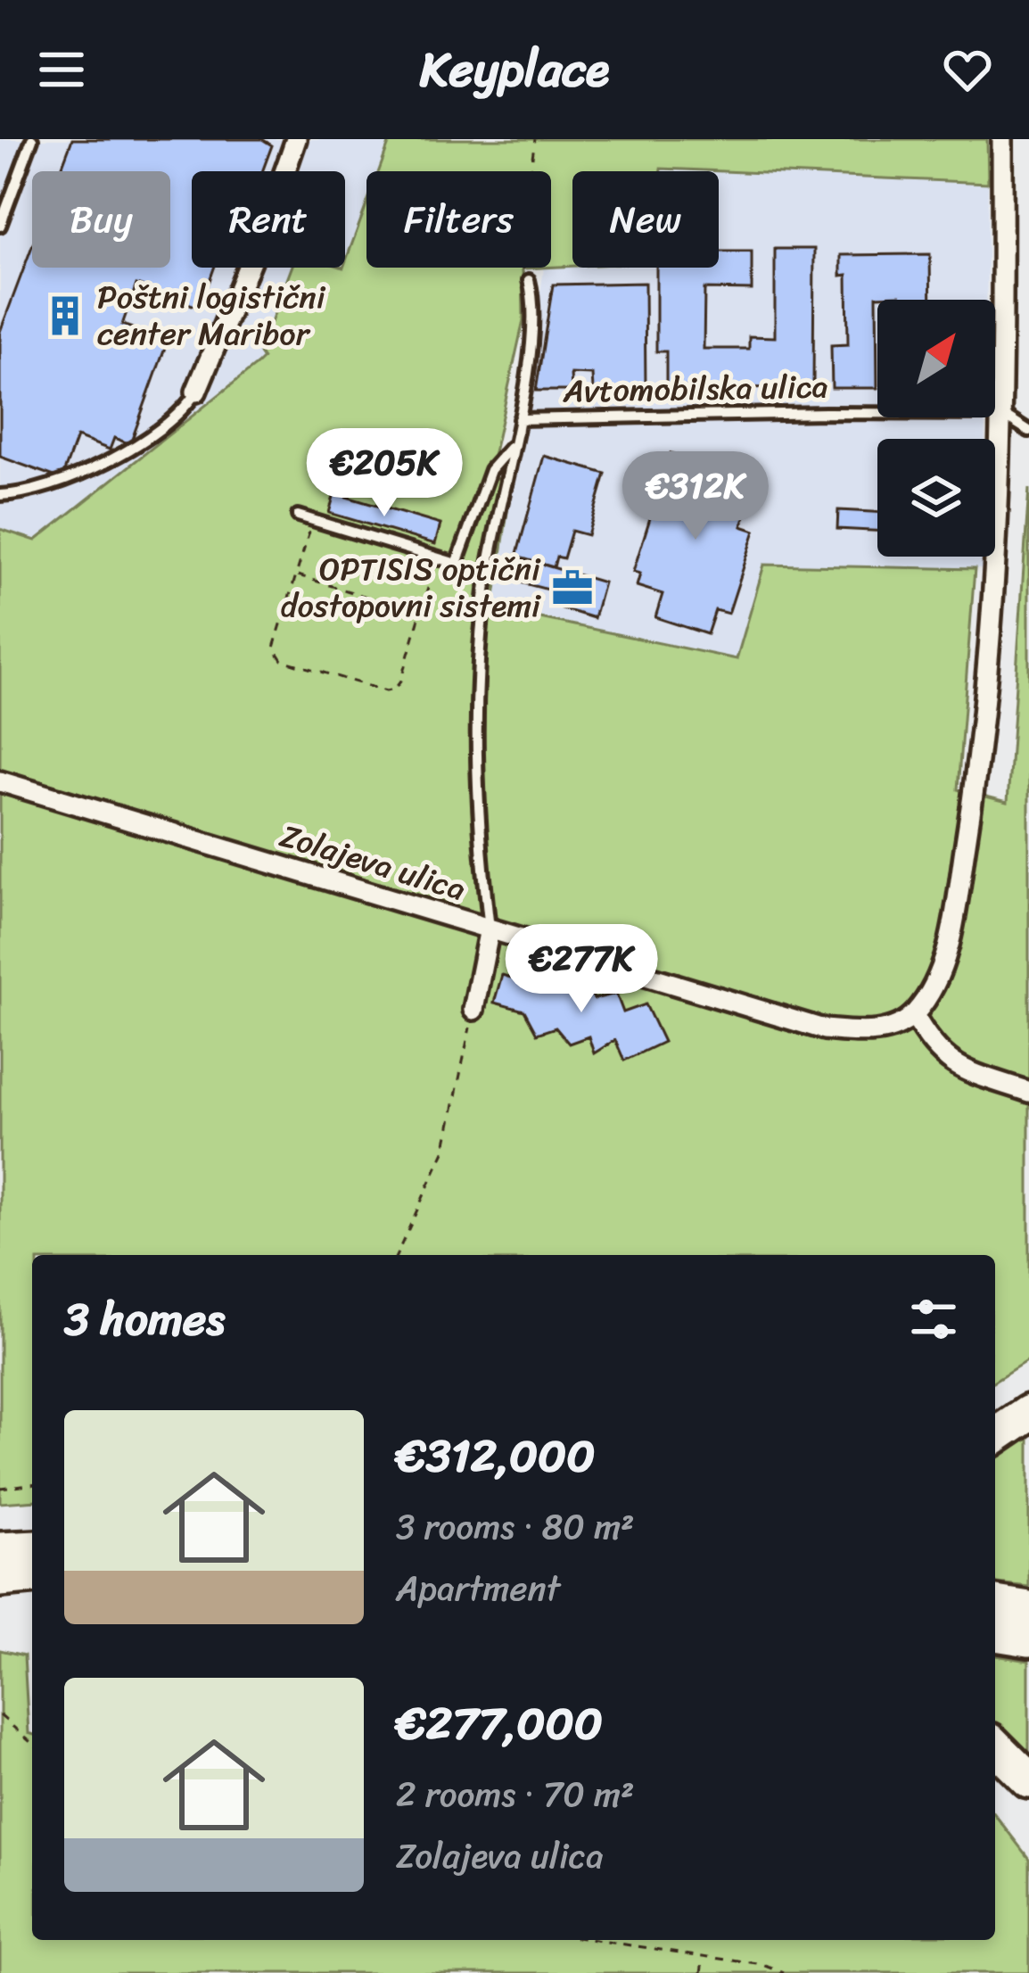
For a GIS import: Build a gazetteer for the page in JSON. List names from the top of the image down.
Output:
{
  "streets": {
    "street": ["Zolajeva ulica"],
    "lane": ["Avtomobilska ulica"]
  },
  "crossings": [
    ["Avtomobilska ulica", "Zolajeva ulica"]
  ],
  "places": {
    "building": ["Poštni logistični center Maribor"],
    "office": ["OPTISIS optični dostopovni sistemi"]
  },
  "north": "top right",
  "page": {
    "header": "Keyplace",
    "chip": [
      "Buy",
      "Rent",
      "Filters",
      "New"
    ],
    "price": ["€205K", "€312K", "€277K"],
    "heading": "3 homes",
    "list": [
      {
        "name": "€312,000",
        "note": "3 rooms · 80 m² · Apartment"
      },
      {
        "name": "€277,000",
        "note": "2 rooms · 70 m² · Zolajeva ulica"
      }
    ]
  }
}
